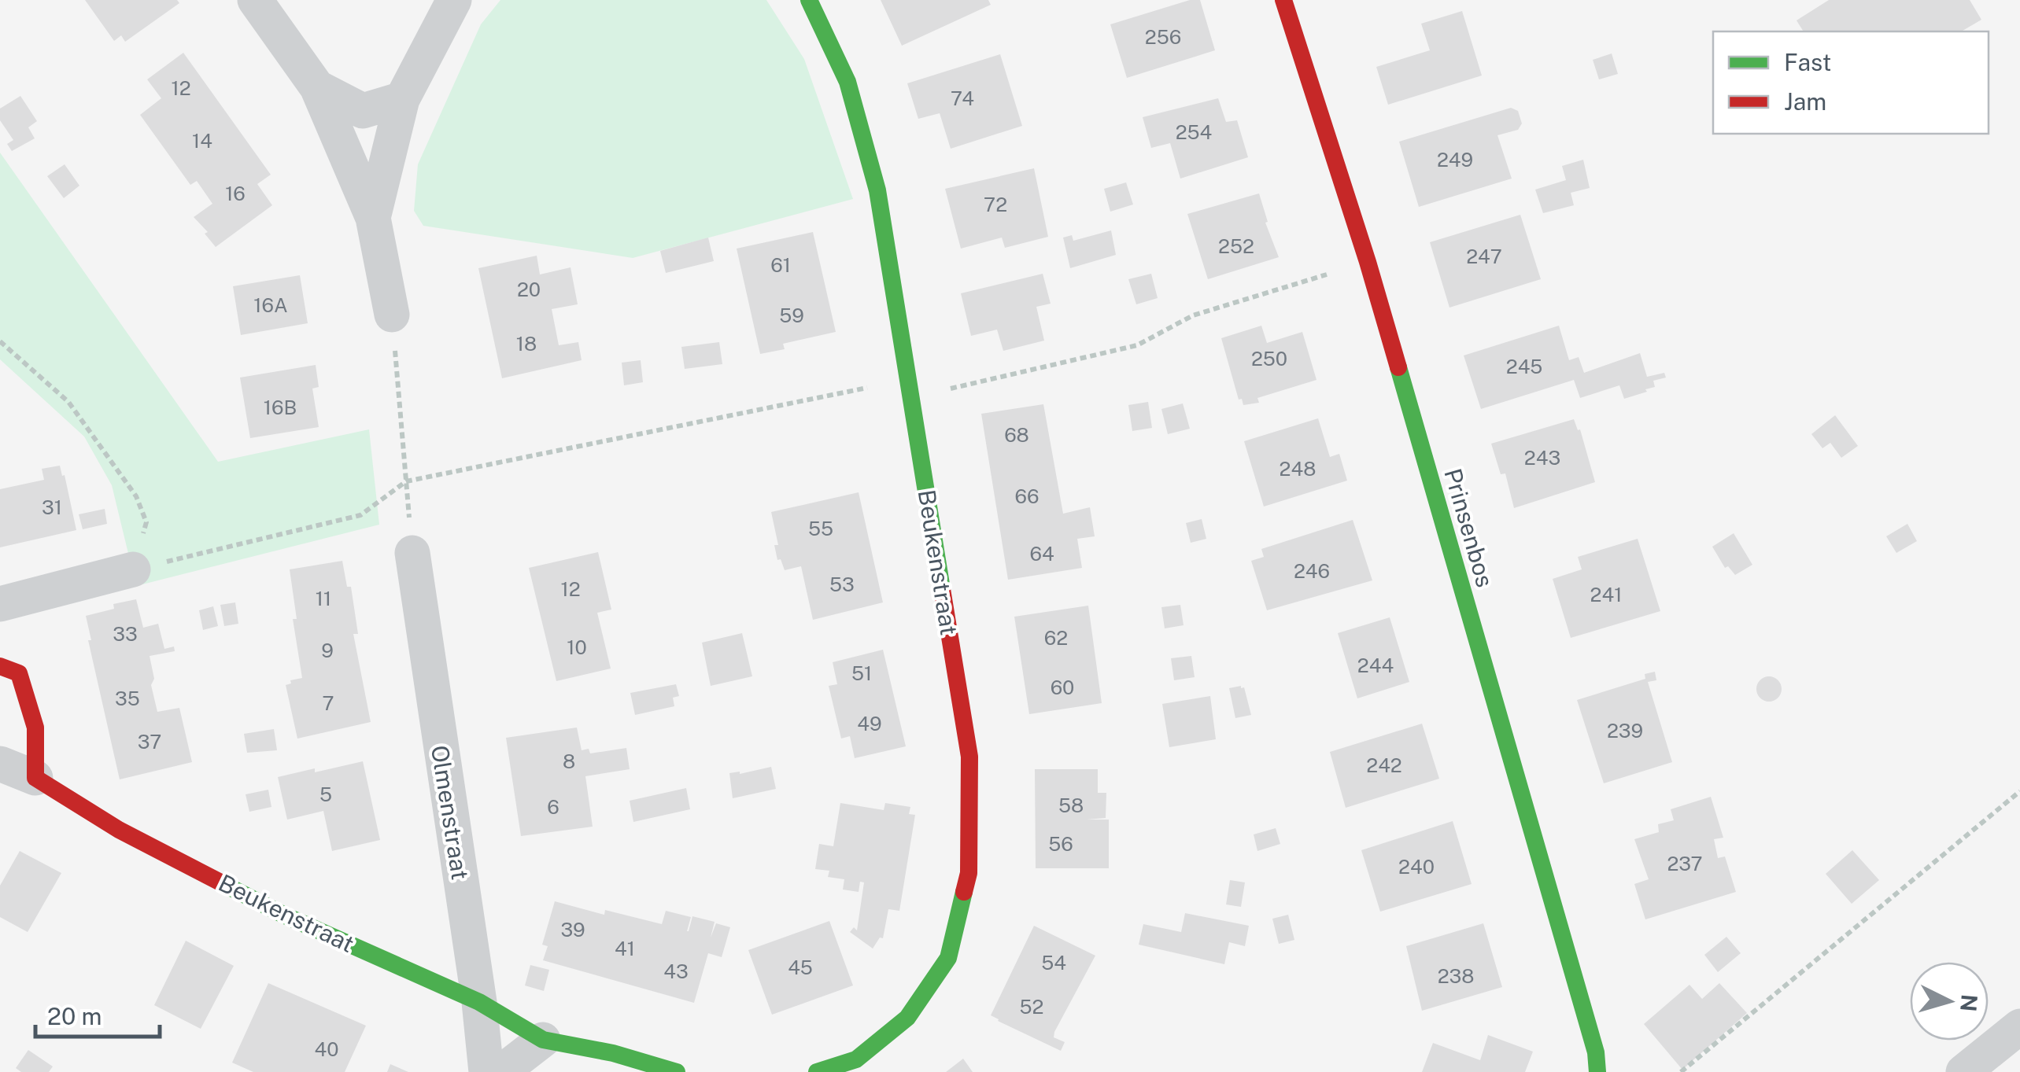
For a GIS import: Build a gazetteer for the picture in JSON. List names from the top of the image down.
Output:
{
  "streets": {
    "street": ["Prinsenbos", "Beukenstraat", "Olmenstraat"]
  },
  "crossings": [
    ["Beukenstraat", "Olmenstraat"]
  ],
  "house_numbers": [
    "256",
    "12",
    "74",
    "254",
    "14",
    "249",
    "16",
    "72",
    "252",
    "247",
    "61",
    "20",
    "16A",
    "59",
    "18",
    "250",
    "245",
    "16B",
    "68",
    "243",
    "248",
    "66",
    "31",
    "55",
    "64",
    "246",
    "53",
    "12",
    "241",
    "11",
    "33",
    "62",
    "10",
    "9",
    "244",
    "51",
    "60",
    "35",
    "7",
    "49",
    "239",
    "37",
    "8",
    "242",
    "5",
    "58",
    "6",
    "56",
    "237",
    "240",
    "39",
    "41",
    "54",
    "45",
    "43",
    "238",
    "52",
    "40"
  ],
  "legend": ["Fast", "Jam"],
  "scale_bar": "20 m",
  "north": "right"
}
